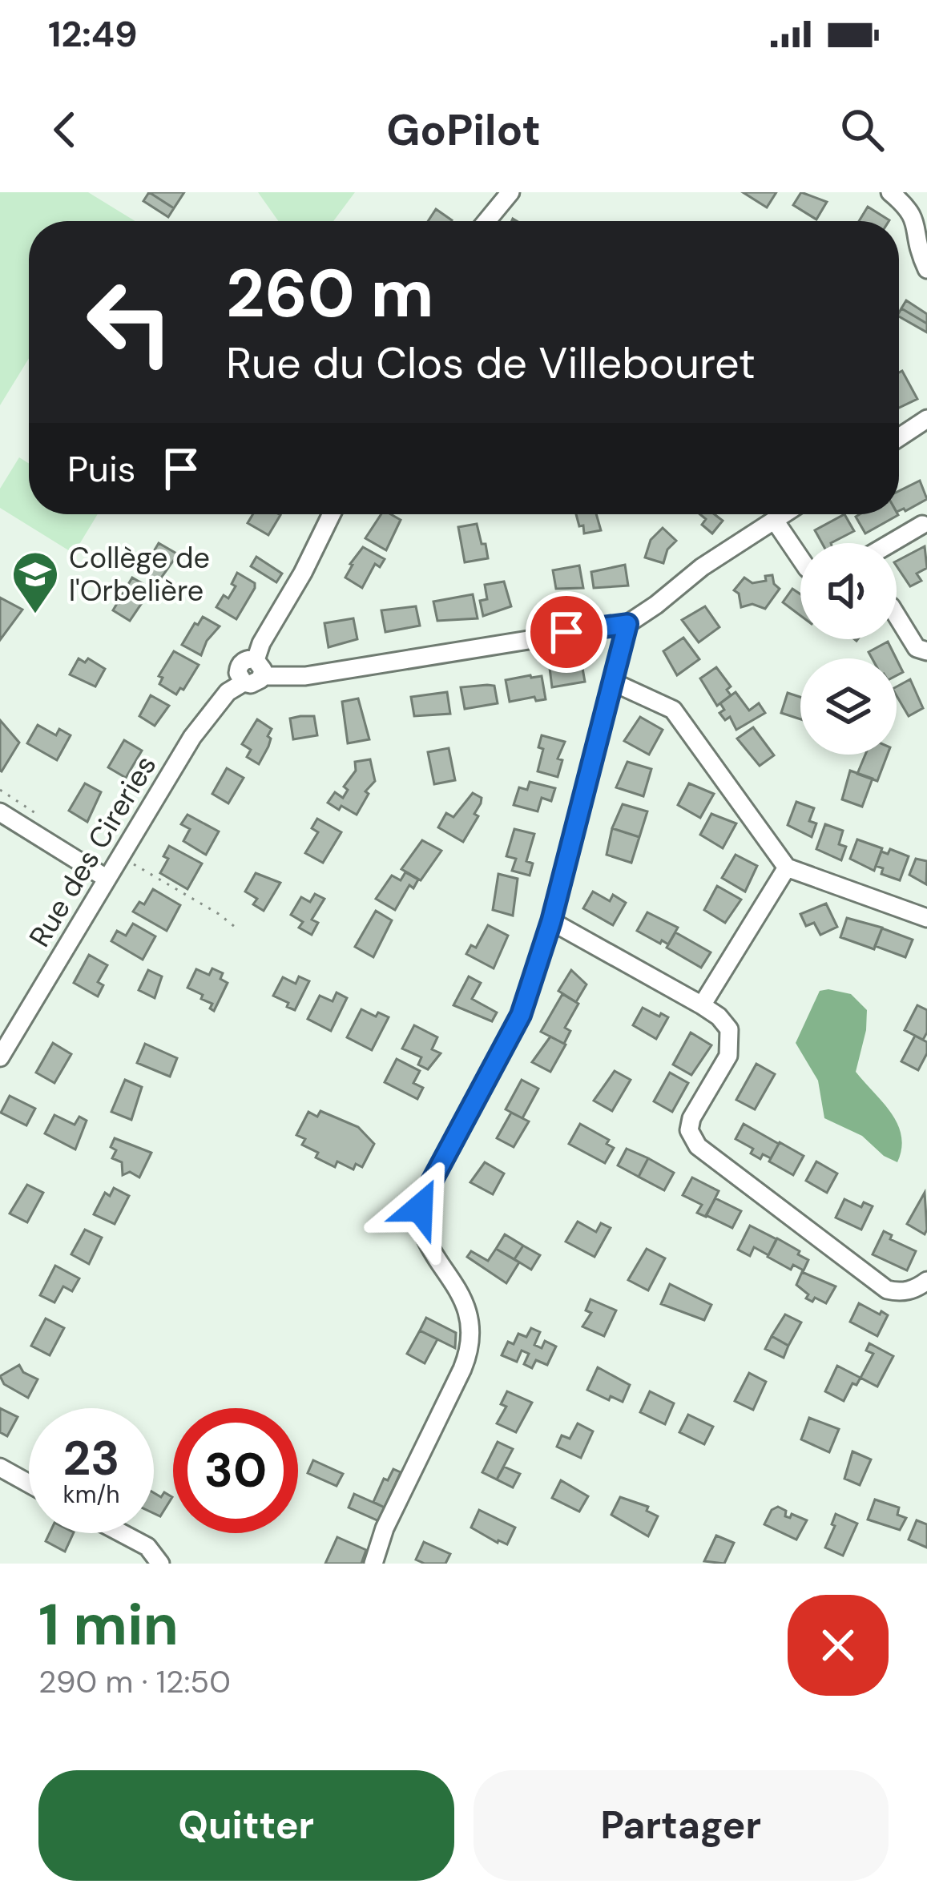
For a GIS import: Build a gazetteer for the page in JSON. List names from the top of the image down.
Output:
{
  "streets": {
    "street": ["Rue des Cireries"]
  },
  "places": {
    "school or university": ["Collège de l'Orbelière"]
  },
  "page": {
    "status": "12:49",
    "header": "GoPilot",
    "turn": ["260 m", "Rue du Clos de Villebouret"],
    "then": "Puis",
    "speed": "23 km/h",
    "limit": "30",
    "heading": ["1 min", "290 m · 12:50"],
    "buttons": ["Quitter", "Partager"]
  }
}
